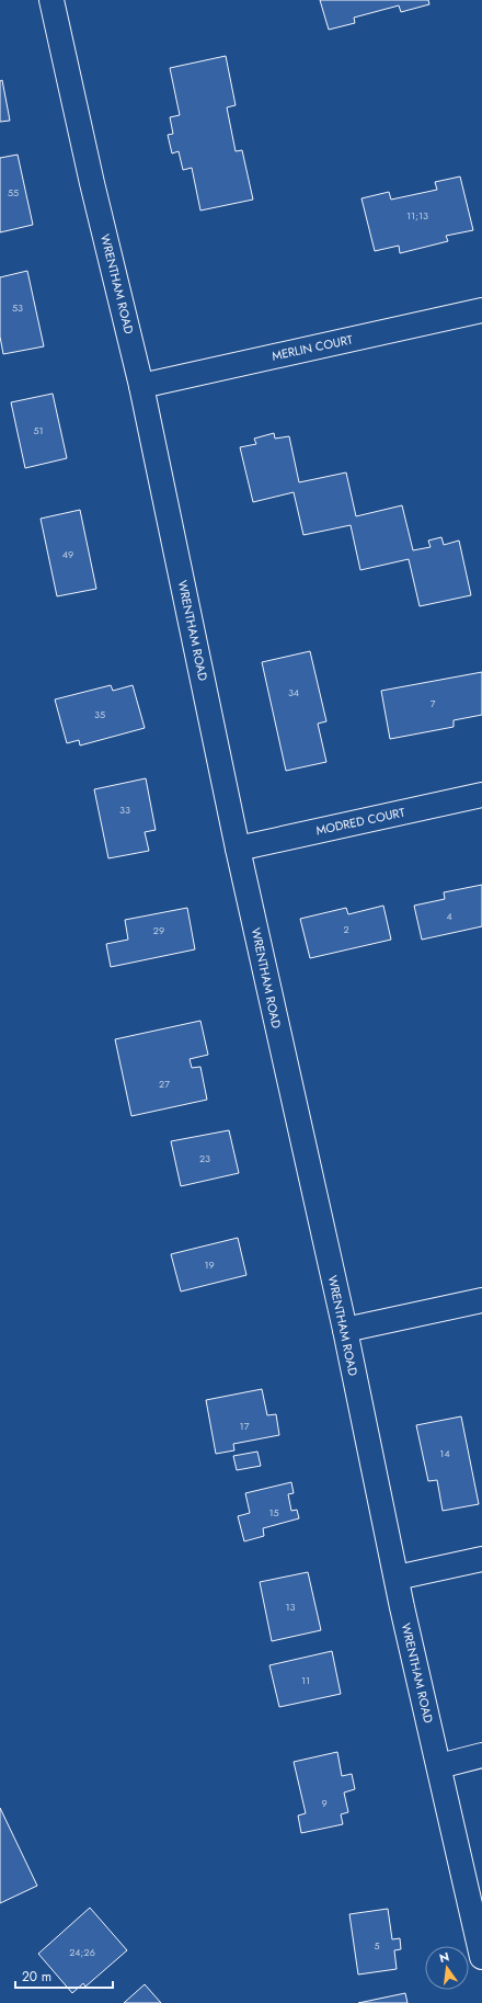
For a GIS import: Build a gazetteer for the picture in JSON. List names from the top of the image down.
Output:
{
  "streets": {
    "street": ["WRENTHAM ROAD", "MERLIN COURT", "MODRED COURT"]
  },
  "crossings": [
    ["WRENTHAM ROAD", "MERLIN COURT"],
    ["WRENTHAM ROAD", "MODRED COURT"]
  ],
  "house_numbers": [
    "55",
    "11;13",
    "53",
    "51",
    "49",
    "34",
    "7",
    "35",
    "33",
    "4",
    "2",
    "29",
    "27",
    "23",
    "19",
    "17",
    "14",
    "15",
    "13",
    "11",
    "9",
    "5",
    "24;26"
  ],
  "scale_bar": "20 m",
  "north": "top"
}
